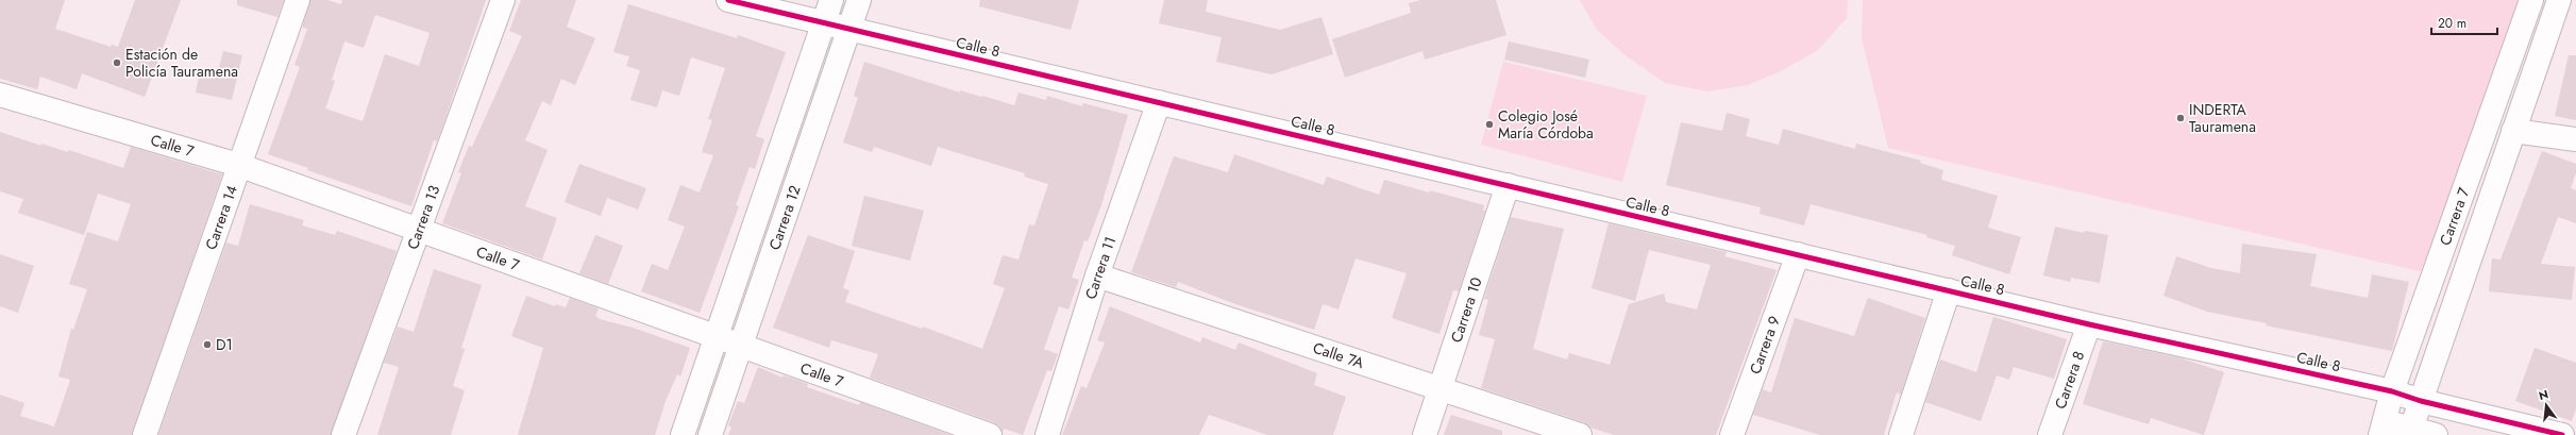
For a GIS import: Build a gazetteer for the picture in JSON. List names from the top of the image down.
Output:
{
  "streets": {
    "street": [
      "Calle 8",
      "Calle 7",
      "Carrera 14",
      "Carrera 12",
      "Carrera 7",
      "Carrera 13",
      "Carrera 11",
      "Carrera 10",
      "Carrera 9",
      "Calle 7A",
      "Carrera 8"
    ]
  },
  "crossings": [
    ["Calle 8", "Carrera 12"],
    ["Calle 8", "Carrera 7"],
    ["Calle 8", "Carrera 11"],
    ["Calle 8", "Carrera 10"],
    ["Calle 8", "Carrera 9"],
    ["Calle 8", "Carrera 8"],
    ["Calle 7", "Carrera 14"],
    ["Calle 7", "Carrera 12"],
    ["Calle 7", "Carrera 13"],
    ["Carrera 11", "Calle 7A"],
    ["Carrera 10", "Calle 7A"]
  ],
  "places": [
    "Estación de Policía Tauramena",
    "INDERTA Tauramena",
    "Colegio José María Córdoba",
    "D1"
  ],
  "scale_bar": "20 m",
  "north": "top"
}
